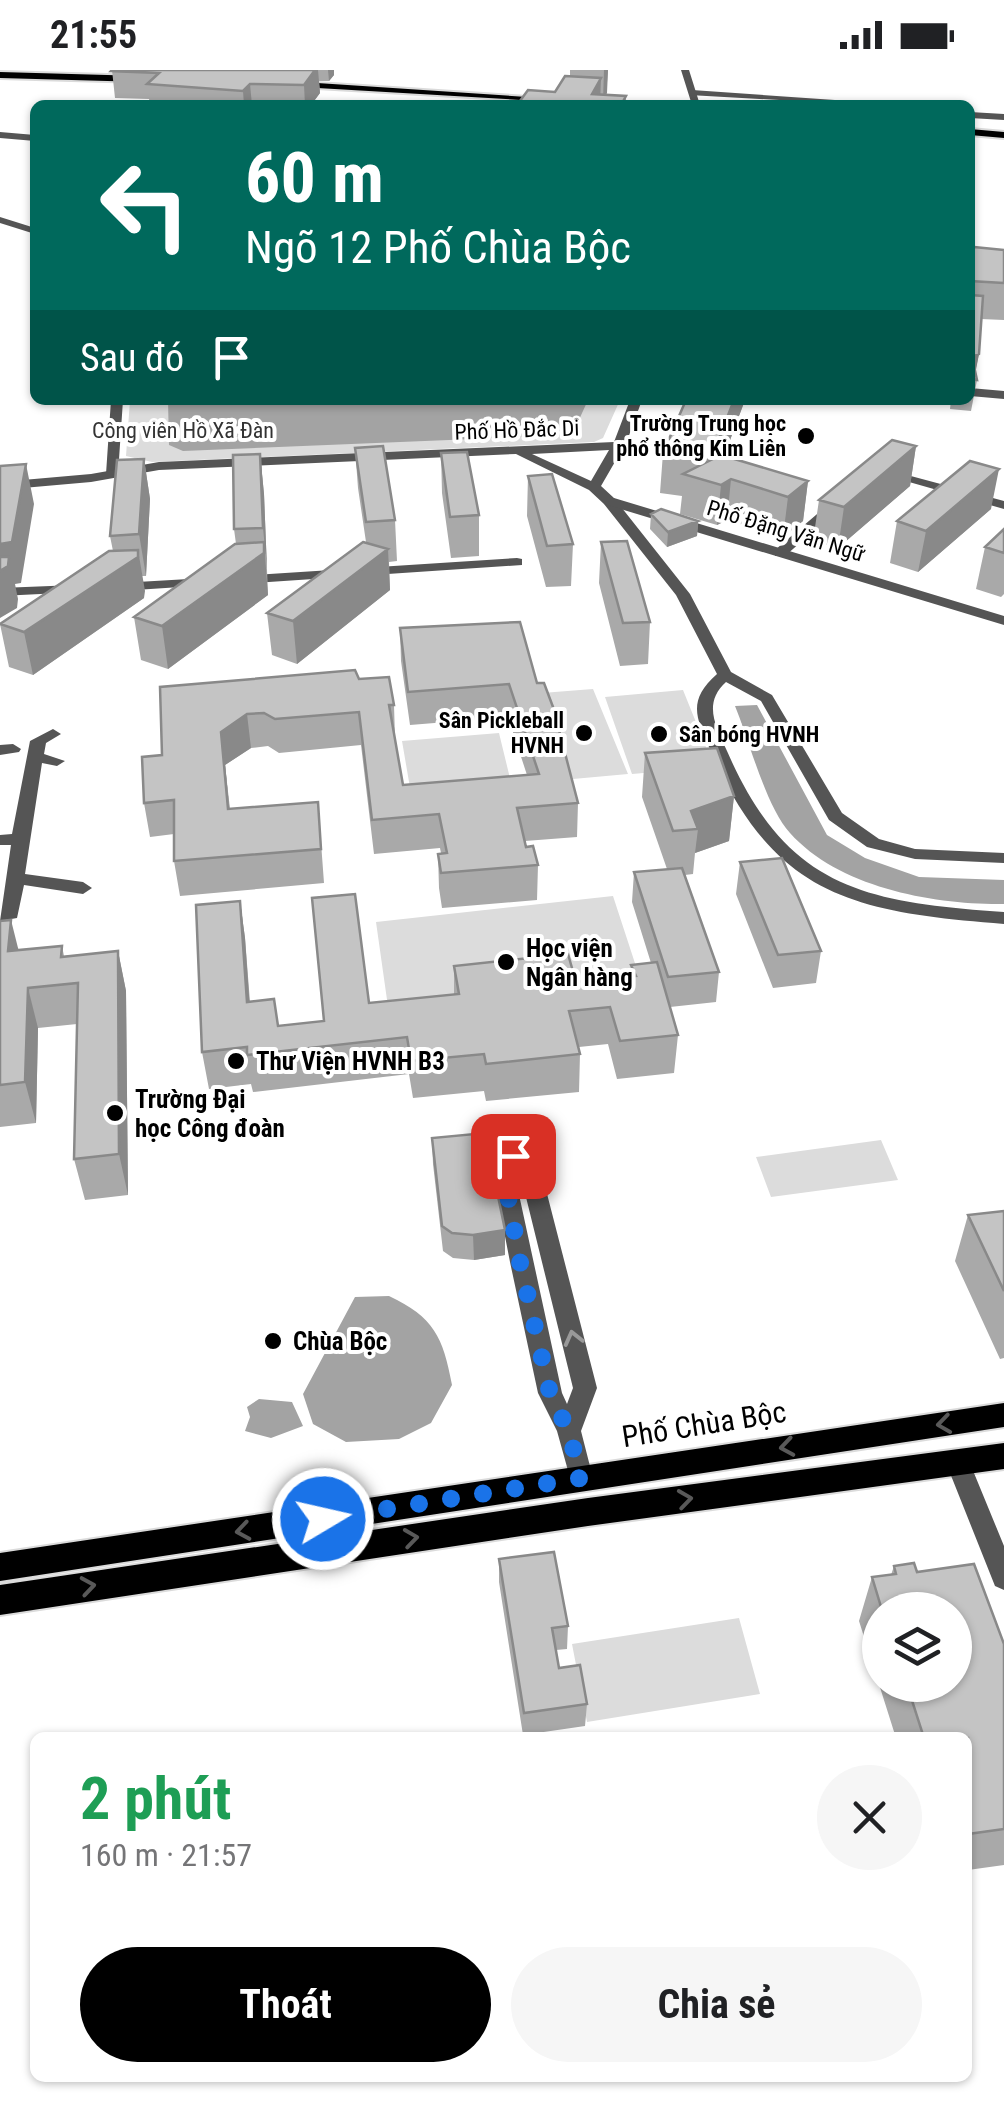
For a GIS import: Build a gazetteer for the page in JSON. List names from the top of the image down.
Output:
{
  "streets": {
    "main road": ["Phố Chùa Bộc"],
    "street": ["Phố Hồ Đắc Di", "Phố Đặng Văn Ngữ"]
  },
  "crossings": [
    ["Phố Hồ Đắc Di", "Phố Đặng Văn Ngữ"]
  ],
  "parks": ["Công viên Hồ Xã Đàn"],
  "places": [
    "Trường Trung học phổ thông Kim Liên",
    "Sân Pickleball HVNH",
    "Sân bóng HVNH",
    "Học viện Ngân hàng",
    "Thư Viện HVNH B3",
    "Trường Đại học Công đoàn",
    "Chùa Bộc"
  ],
  "page": {
    "status": "21:55",
    "turn": ["60 m", "Ngõ 12 Phố Chùa Bộc"],
    "then": "Sau đó",
    "heading": ["2 phút", "160 m · 21:57"],
    "buttons": ["Thoát", "Chia sẻ"]
  }
}
